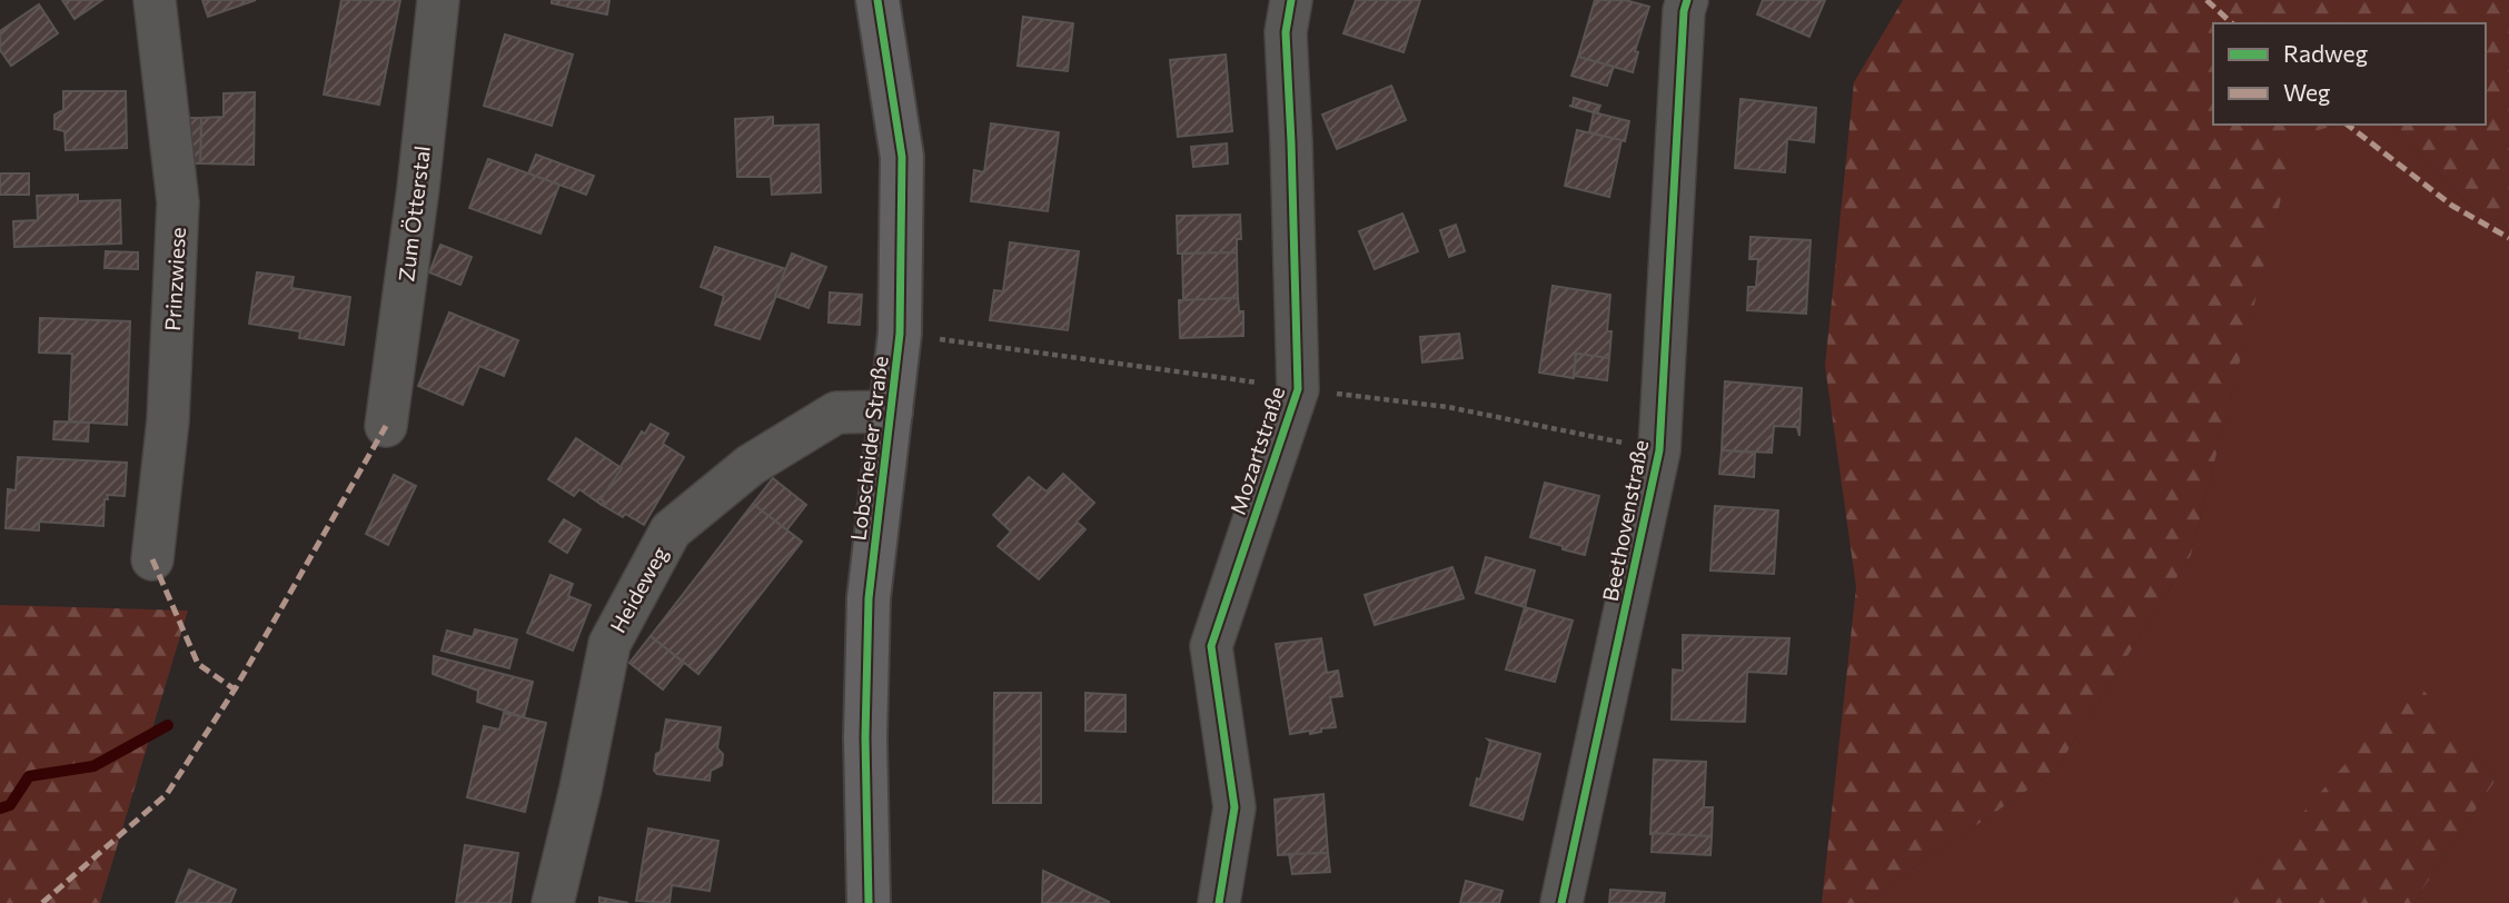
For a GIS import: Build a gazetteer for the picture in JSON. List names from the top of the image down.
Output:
{
  "streets": {
    "street": [
      "Zum Ötterstal",
      "Prinzwiese",
      "Lobscheider Straße",
      "Mozartstraße",
      "Beethovenstraße",
      "Heideweg"
    ]
  },
  "crossings": [
    ["Lobscheider Straße", "Heideweg"]
  ],
  "legend": ["Radweg", "Weg"]
}
